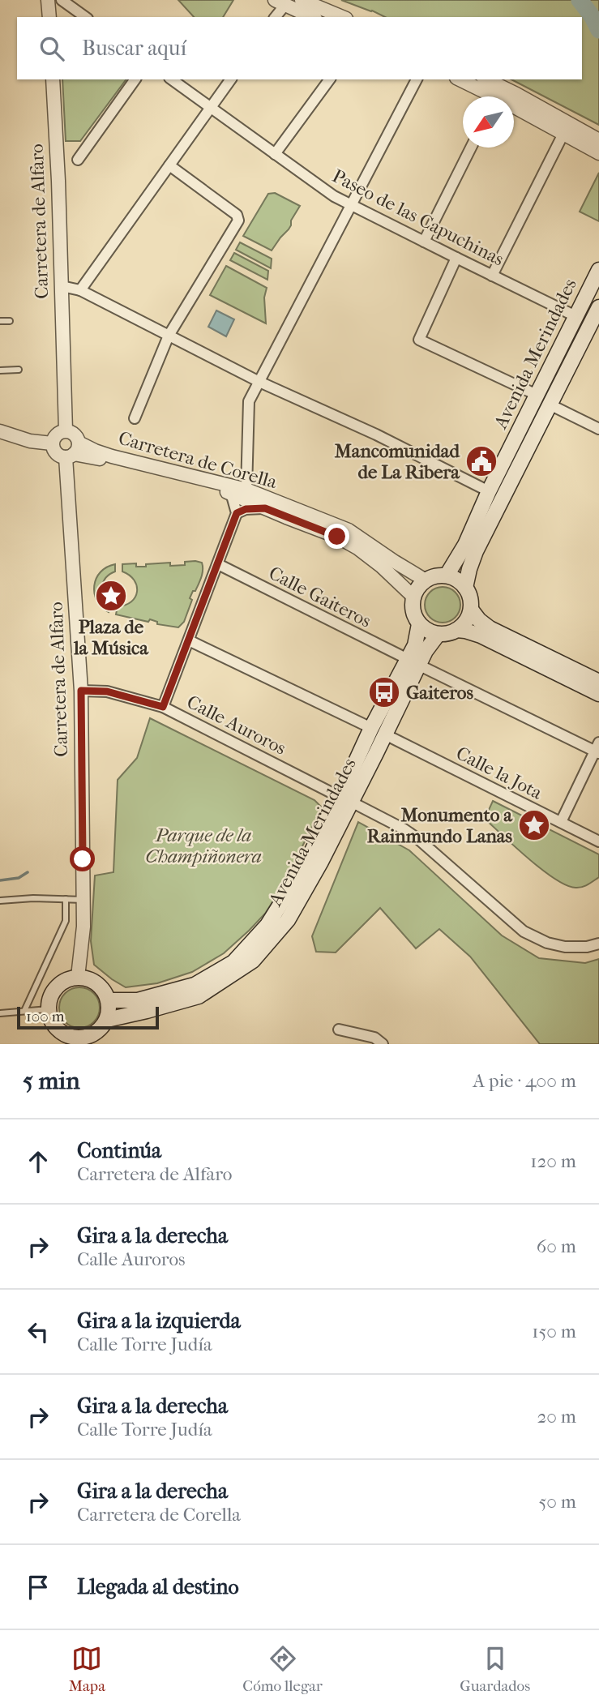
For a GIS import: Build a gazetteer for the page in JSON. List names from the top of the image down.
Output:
{
  "streets": {
    "main road": ["Avenida Merindades"],
    "street": [
      "Paseo de las Capuchinas",
      "Carretera de Alfaro",
      "Carretera de Corella",
      "Calle Gaiteros",
      "Calle Auroros",
      "Calle la Jota"
    ]
  },
  "crossings": [
    ["Paseo de las Capuchinas", "Avenida Merindades"],
    ["Carretera de Alfaro", "Avenida Merindades"],
    ["Carretera de Alfaro", "Carretera de Corella"],
    ["Carretera de Alfaro", "Calle Auroros"],
    ["Avenida Merindades", "Carretera de Corella"],
    ["Avenida Merindades", "Calle Gaiteros"],
    ["Avenida Merindades", "Calle Auroros"],
    ["Avenida Merindades", "Calle la Jota"]
  ],
  "parks": ["Parque de la Champiñonera"],
  "places": {
    "public building": ["Mancomunidad de La Ribera"],
    "place": ["Plaza de la Música", "Monumento a Rainmundo Lanas"],
    "bus stop": ["Gaiteros"]
  },
  "scale_bar": "100 m",
  "north": "bottom left",
  "page": {
    "search": "Buscar aquí",
    "scale": "100 m",
    "heading": ["5 min", "A pie · 400 m"],
    "list": [
      ["Continúa", "Carretera de Alfaro", "120 m"],
      ["Gira a la derecha", "Calle Auroros", "60 m"],
      ["Gira a la izquierda", "Calle Torre Judía", "150 m"],
      ["Gira a la derecha", "Calle Torre Judía", "20 m"],
      ["Gira a la derecha", "Carretera de Corella", "50 m"],
      "Llegada al destino"
    ],
    "nav": ["Mapa", "Cómo llegar", "Guardados"]
  }
}
